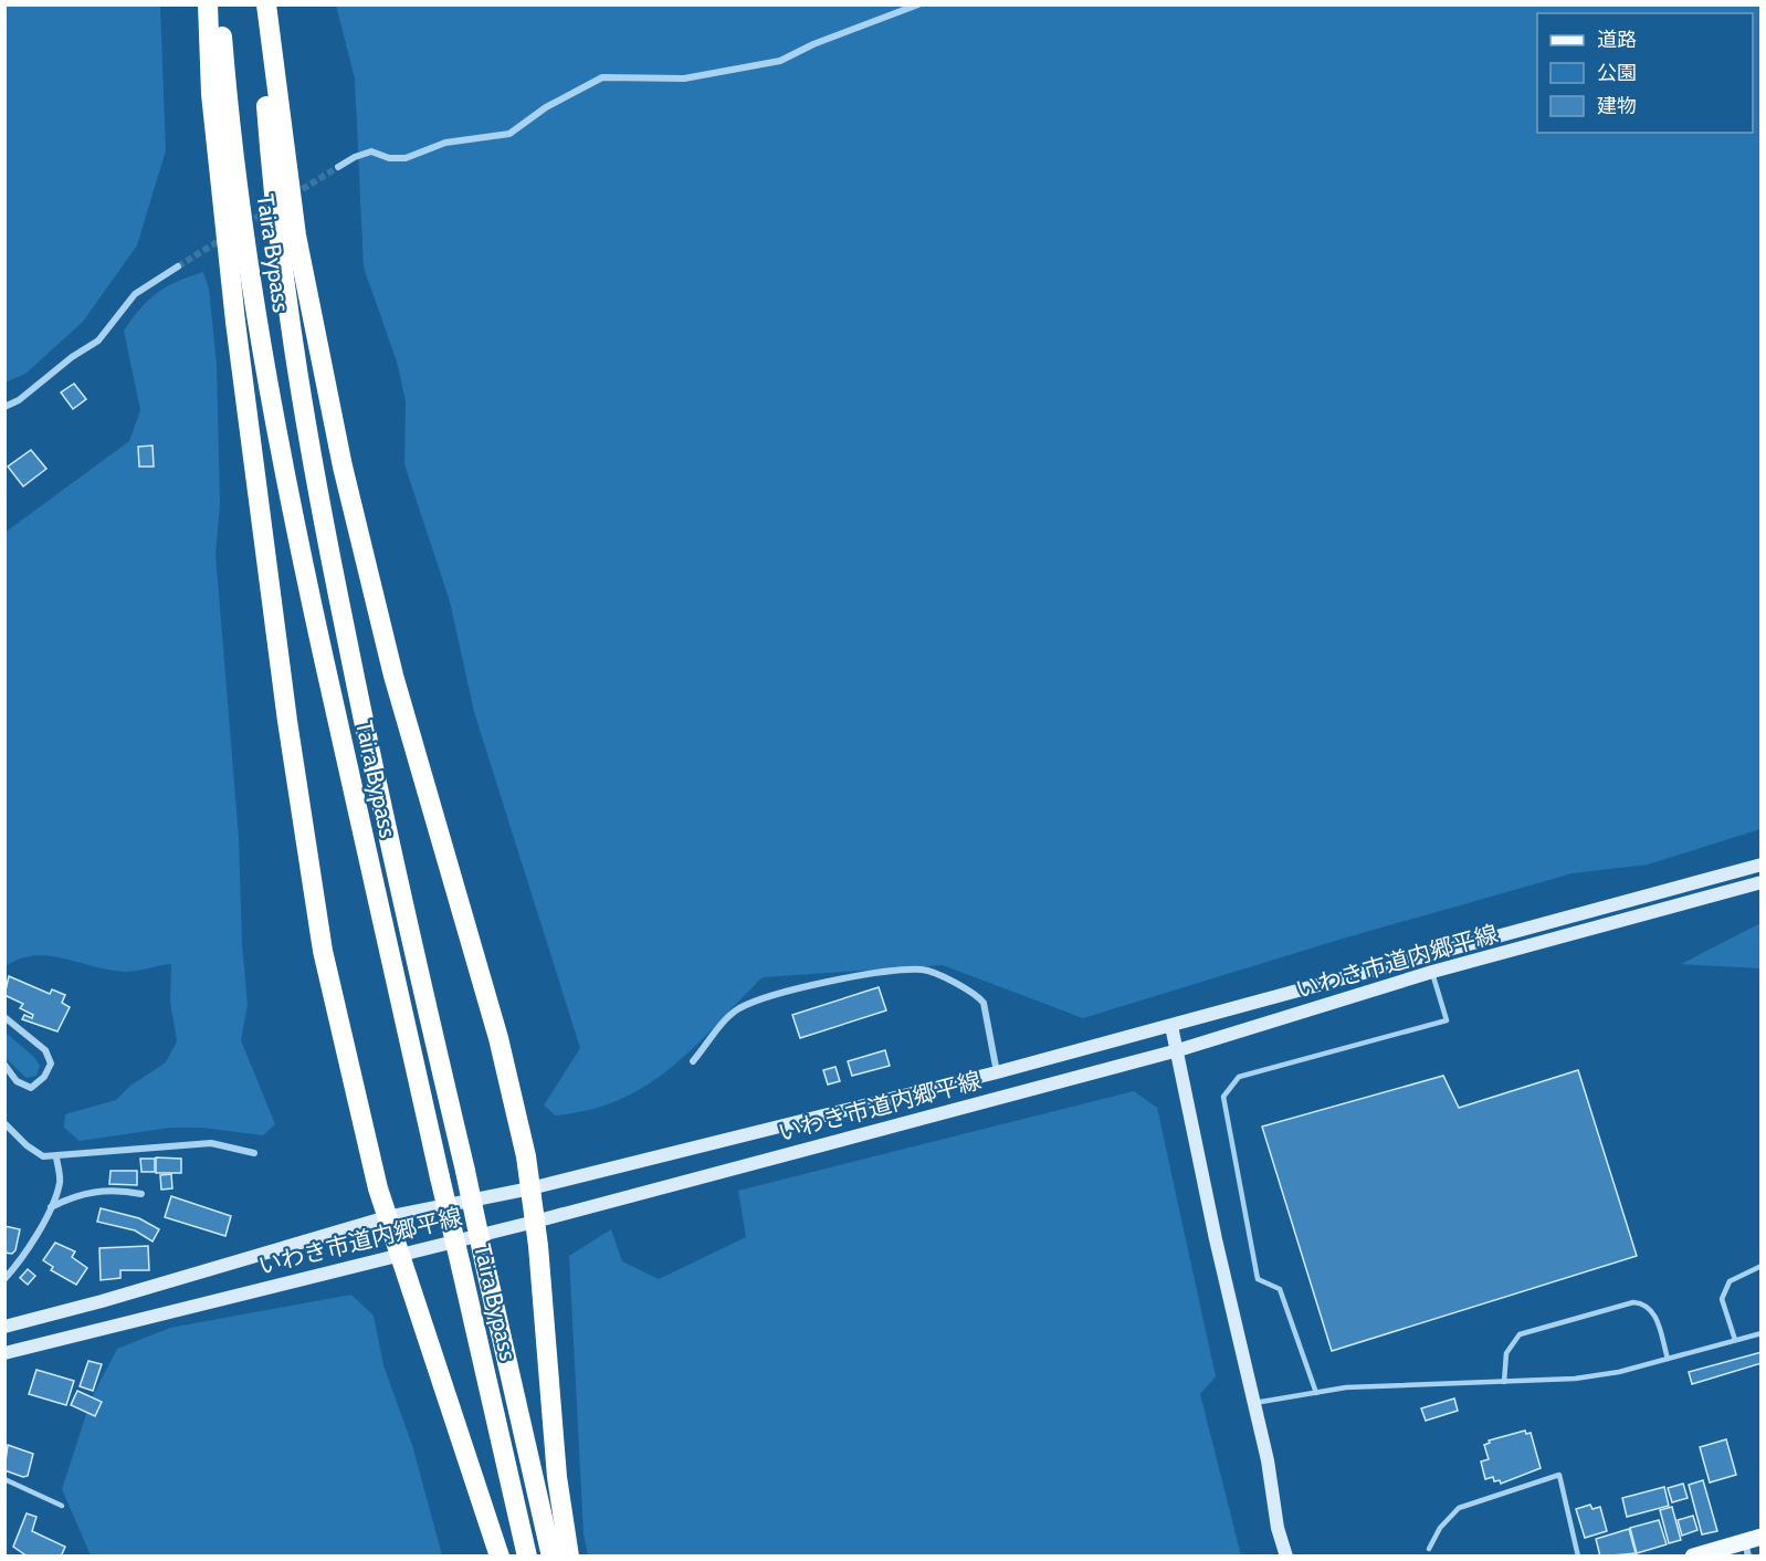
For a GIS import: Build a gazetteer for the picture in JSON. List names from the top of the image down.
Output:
{
  "streets": {
    "highway": ["Taira Bypass"],
    "street": ["いわき市道内郷平線"]
  },
  "legend": ["道路", "公園", "建物"]
}
